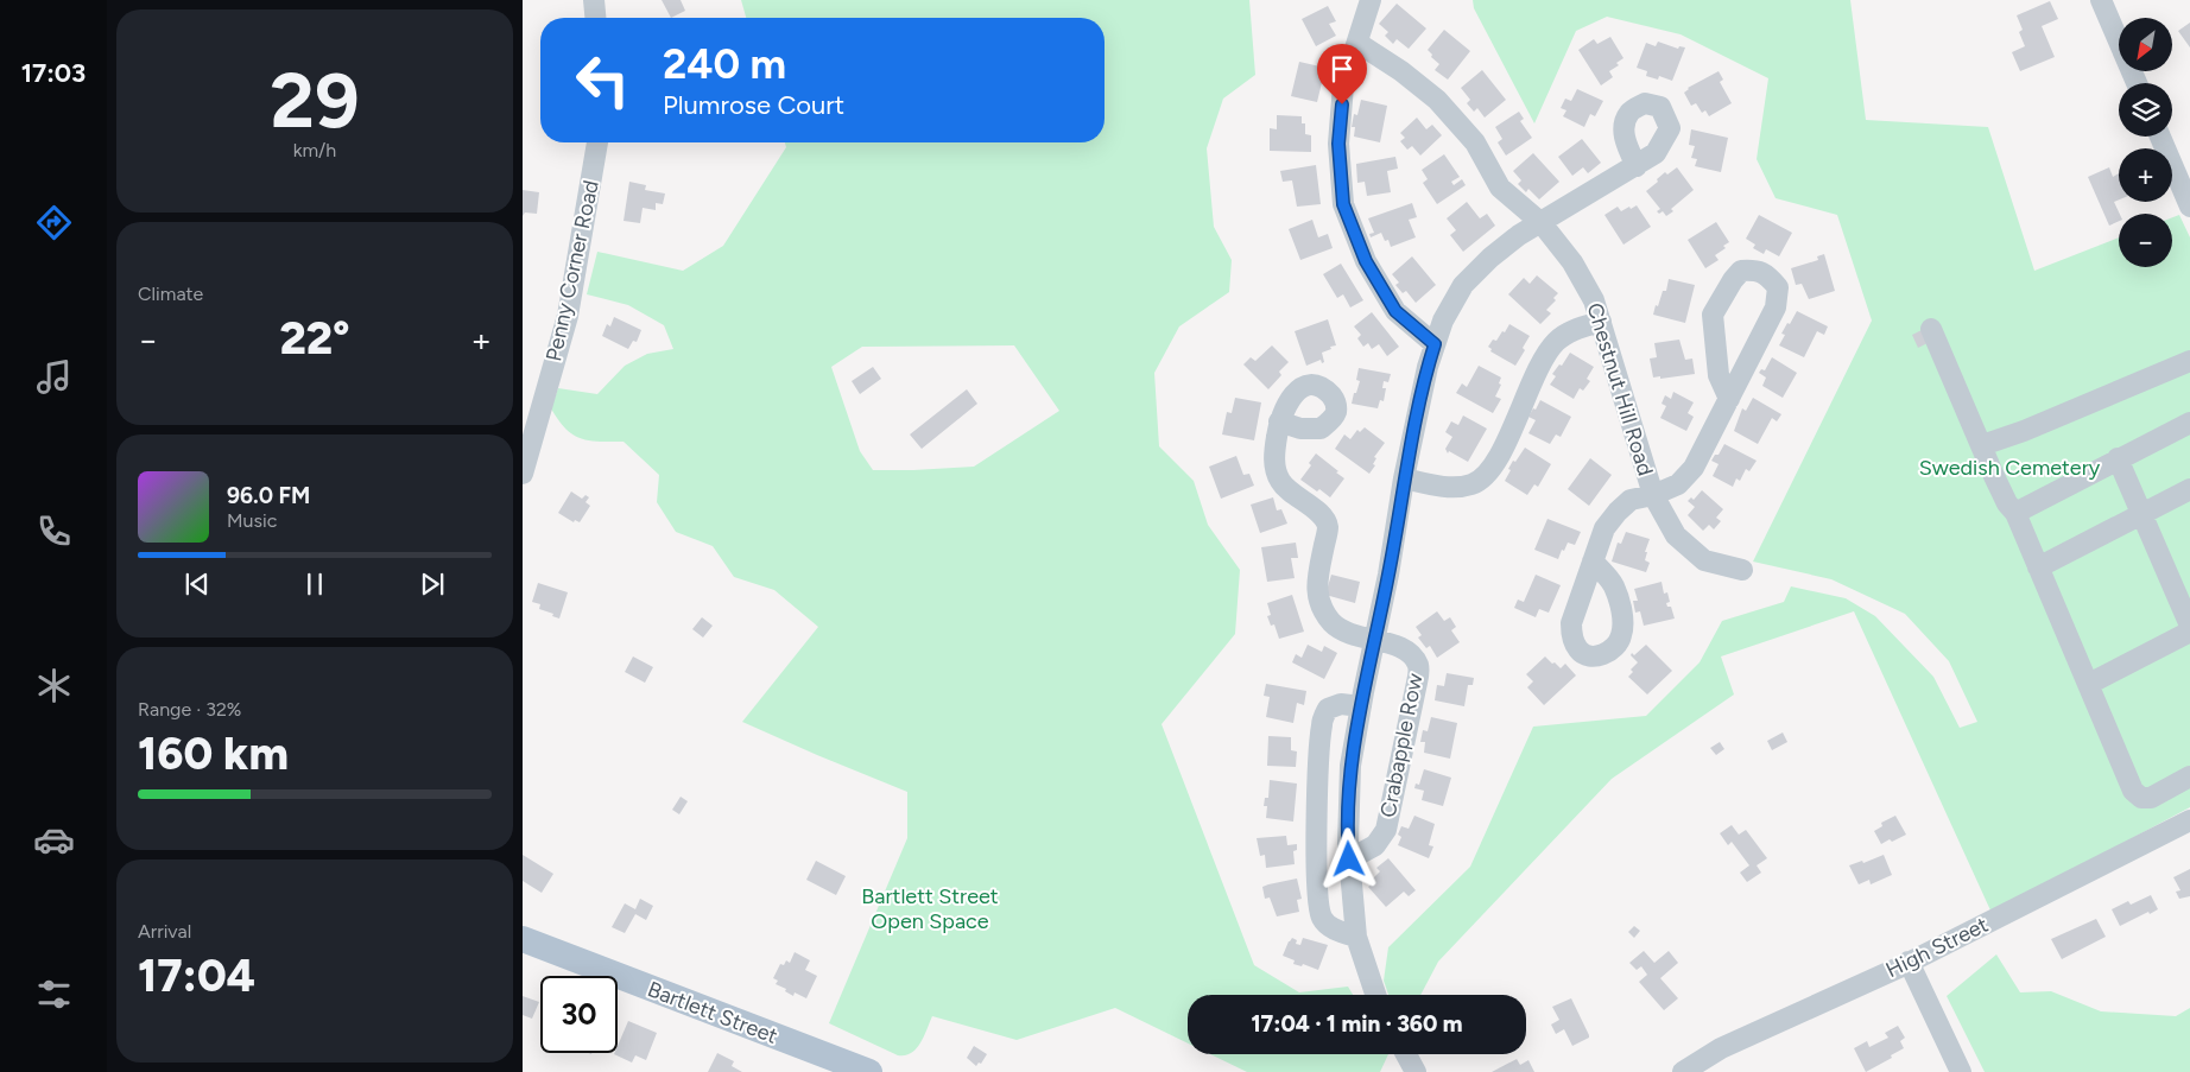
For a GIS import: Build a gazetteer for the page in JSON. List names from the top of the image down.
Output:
{
  "streets": {
    "main road": ["Bartlett Street"],
    "street": [
      "Penny Corner Road",
      "Chestnut Hill Road",
      "Crabapple Row",
      "High Street"
    ]
  },
  "parks": ["Swedish Cemetery", "Bartlett Street Open Space"],
  "north": "bottom left",
  "page": {
    "tabs": "17:03",
    "tile": [
      ["29", "km/h"],
      "Climate",
      ["Range · 32%", "160 km"],
      ["Arrival", "17:04"]
    ],
    "map_buttons": ["+", "−"],
    "turn": ["240 m", "Plumrose Court"],
    "heat": ["−", "22°", "+"],
    "song": ["96.0 FM", "Music"],
    "limit": "30",
    "trip": "17:04 · 1 min · 360 m"
  }
}
